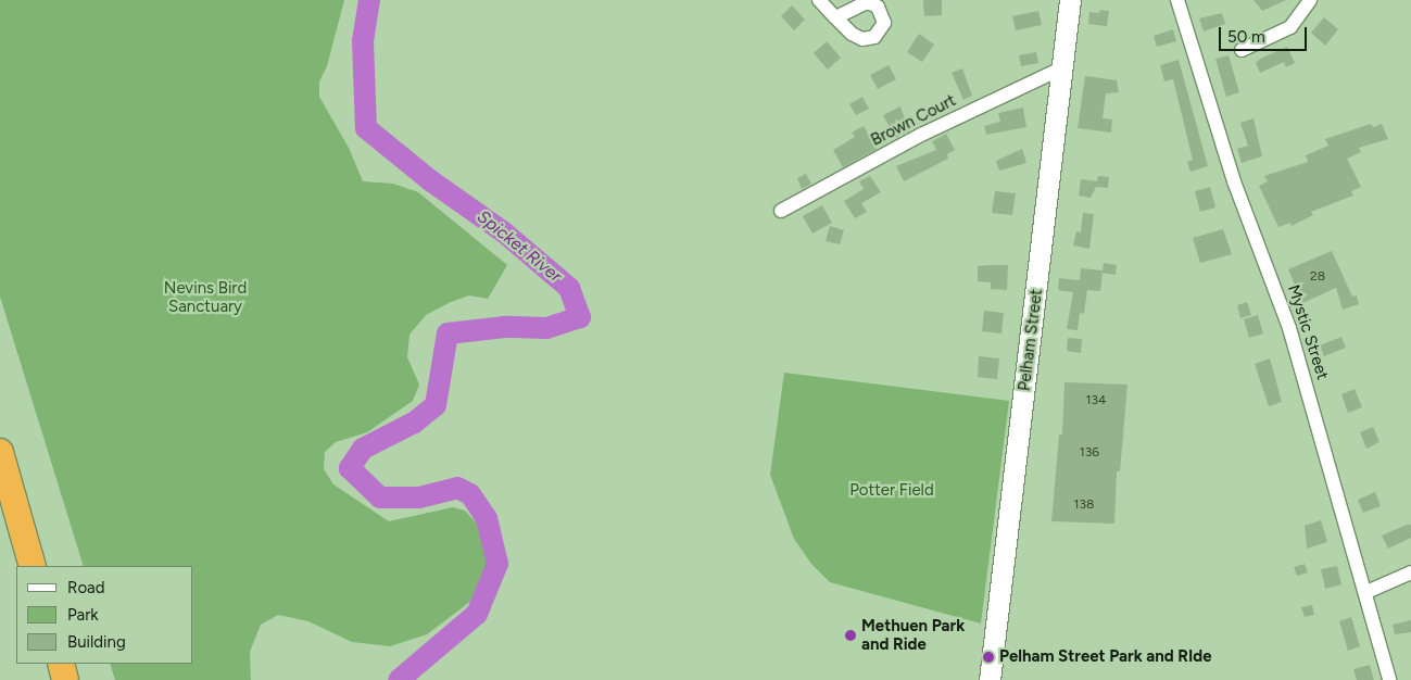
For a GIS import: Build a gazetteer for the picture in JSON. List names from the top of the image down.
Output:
{
  "streets": {
    "main road": ["Pelham Street"],
    "street": ["Brown Court", "Mystic Street"]
  },
  "crossings": [
    ["Brown Court", "Pelham Street"]
  ],
  "water": ["Spicket River"],
  "parks": ["Nevins Bird Sanctuary", "Potter Field"],
  "places": ["Methuen Park and Ride", "Pelham Street Park and RIde"],
  "house_numbers": [
    "28",
    "134",
    "136",
    "138"
  ],
  "legend": ["Road", "Park", "Building"],
  "scale_bar": "50 m"
}
